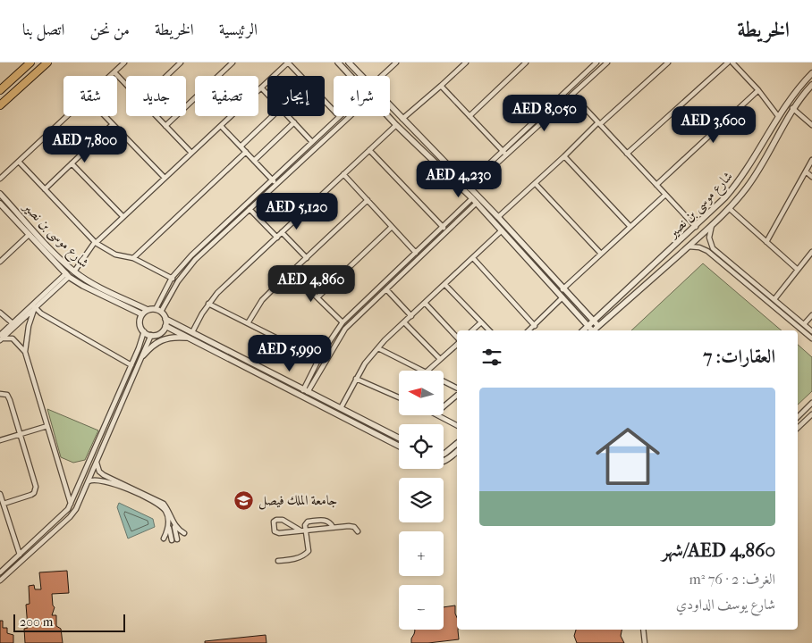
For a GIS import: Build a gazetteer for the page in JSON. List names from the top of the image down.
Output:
{
  "streets": {
    "street": ["شارع موسى بن نصير"]
  },
  "places": {
    "school or university": ["جامعة الملك فيصل"]
  },
  "scale_bar": "200 m",
  "north": "left",
  "page": {
    "header": "الخريطة",
    "nav": [
      "الرئيسية",
      "الخريطة",
      "من نحن",
      "اتصل بنا"
    ],
    "chip": [
      "شراء",
      "إيجار",
      "تصفية",
      "جديد",
      "شقة"
    ],
    "price": [
      "AED 8,050",
      "AED 3,600",
      "AED 7,800",
      "AED 4,230",
      "AED 5,120",
      "AED 4,860",
      "AED 5,990"
    ],
    "heading": "العقارات: 7",
    "map_buttons": ["+", "−"],
    "list": [
      {
        "name": "AED 4,860/شهر",
        "note": "الغرف: 2 · 76 m² · شارع يوسف الداودي"
      }
    ],
    "scale": "200 m"
  }
}
